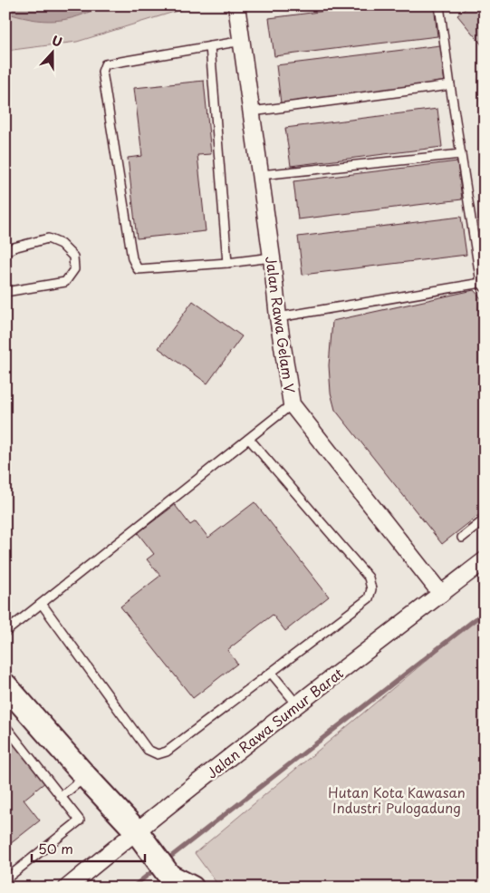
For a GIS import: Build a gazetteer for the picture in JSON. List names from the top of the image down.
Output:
{
  "streets": {
    "street": ["Jalan Rawa Gelam V", "Jalan Rawa Sumur Barat"]
  },
  "crossings": [
    ["Jalan Rawa Gelam V", "Jalan Rawa Sumur Barat"]
  ],
  "parks": ["Hutan Kota Kawasan Industri Pulogadung"],
  "scale_bar": "50 m",
  "north": "top"
}
